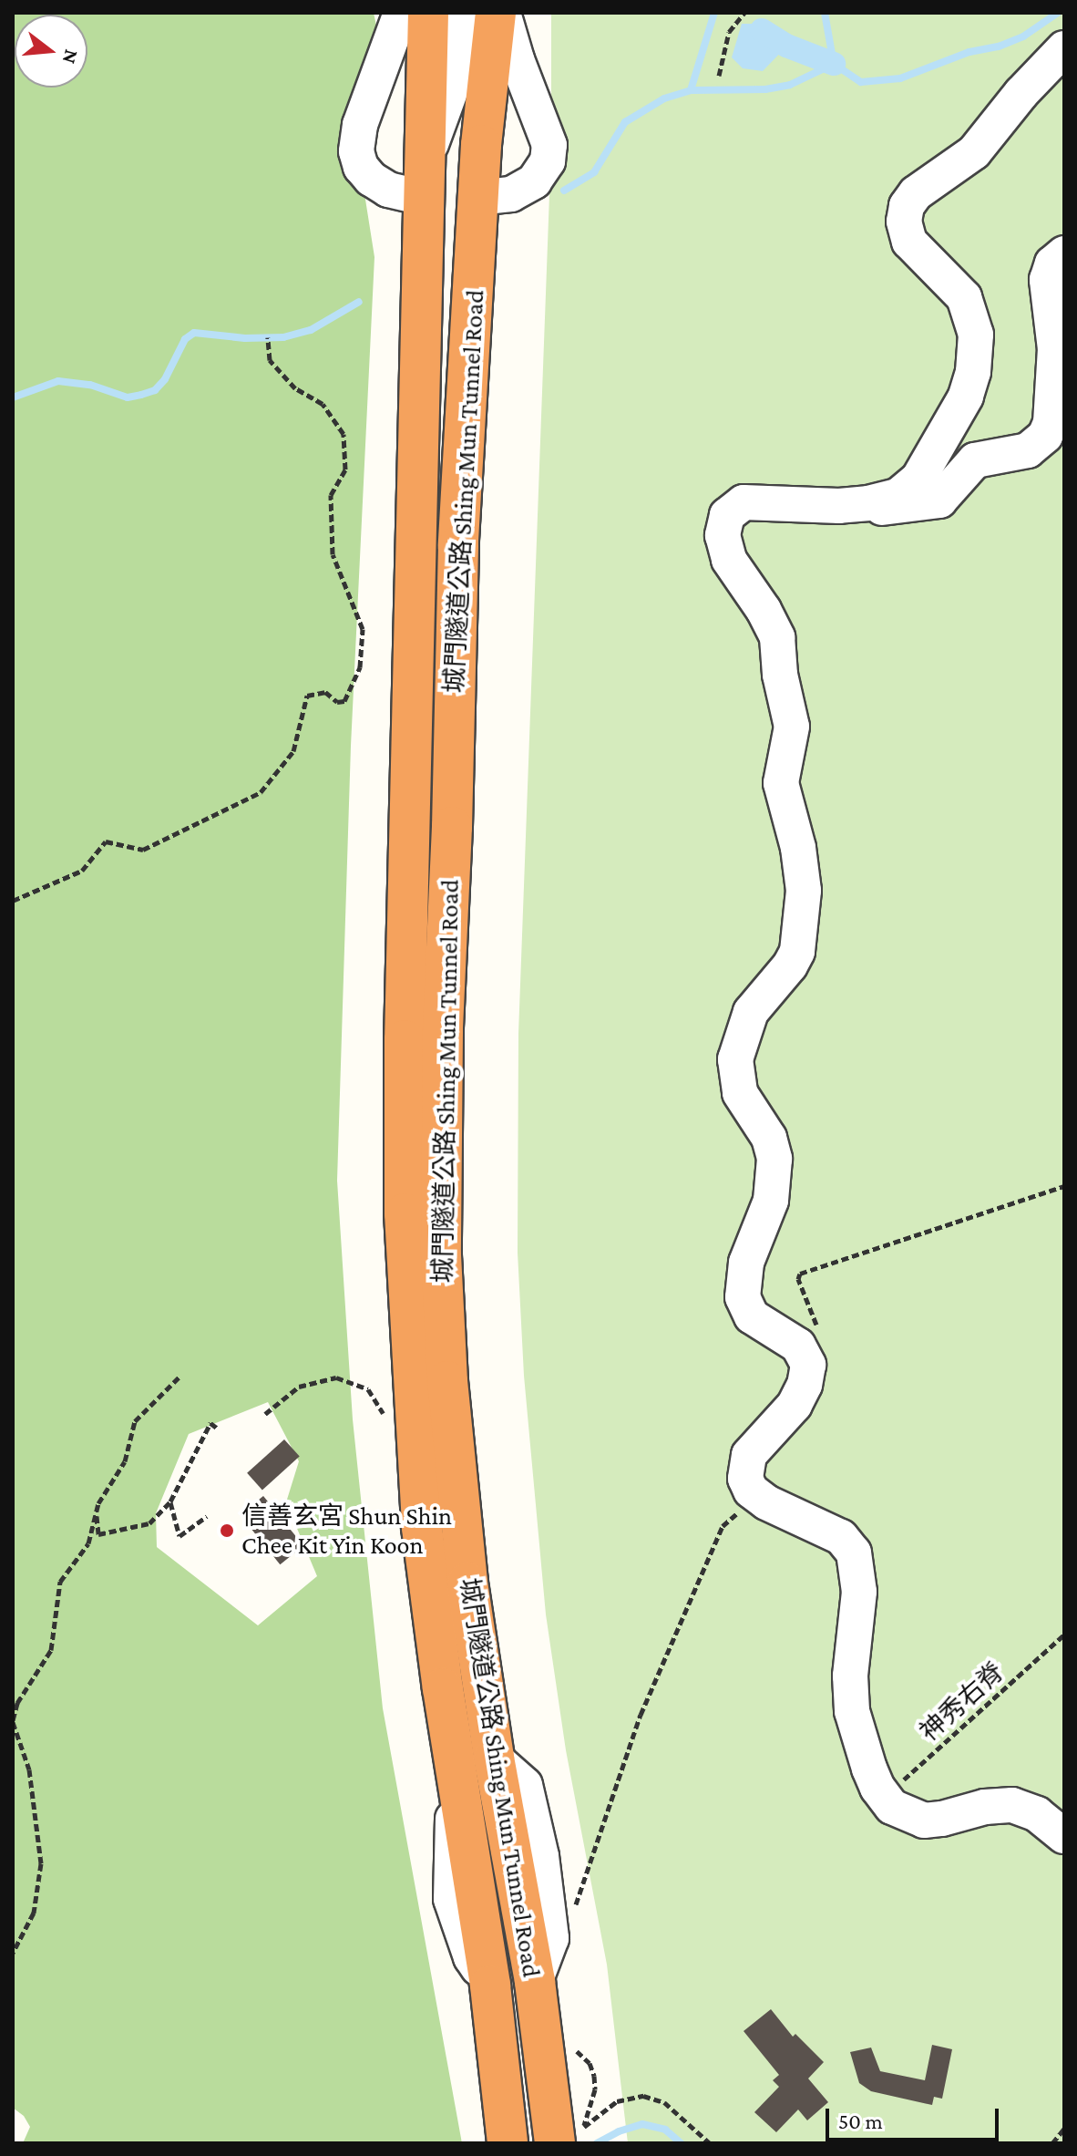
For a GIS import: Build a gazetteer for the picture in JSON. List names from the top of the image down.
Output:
{
  "streets": {
    "highway": ["城門隧道公路 Shing Mun Tunnel Road"],
    "path": ["神秀右脊"]
  },
  "places": ["信善玄宮 Shun Shin Chee Kit Yin Koon"],
  "scale_bar": "50 m",
  "north": "right"
}
